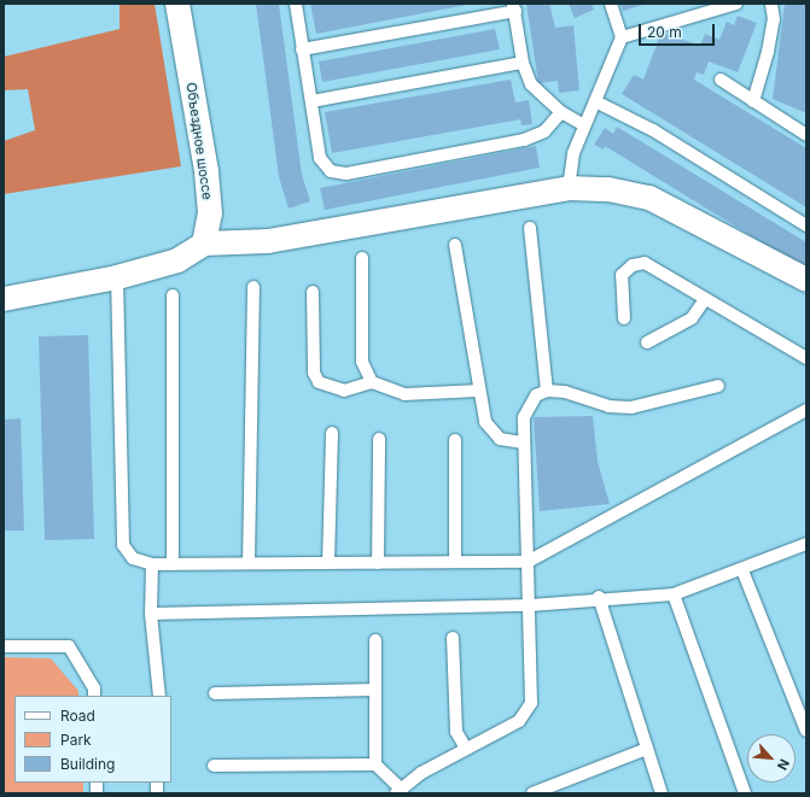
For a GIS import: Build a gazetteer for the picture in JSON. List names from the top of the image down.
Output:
{
  "streets": {
    "street": ["Объездное шоссе"]
  },
  "legend": ["Road", "Park", "Building"],
  "scale_bar": "20 m",
  "north": "bottom right"
}
